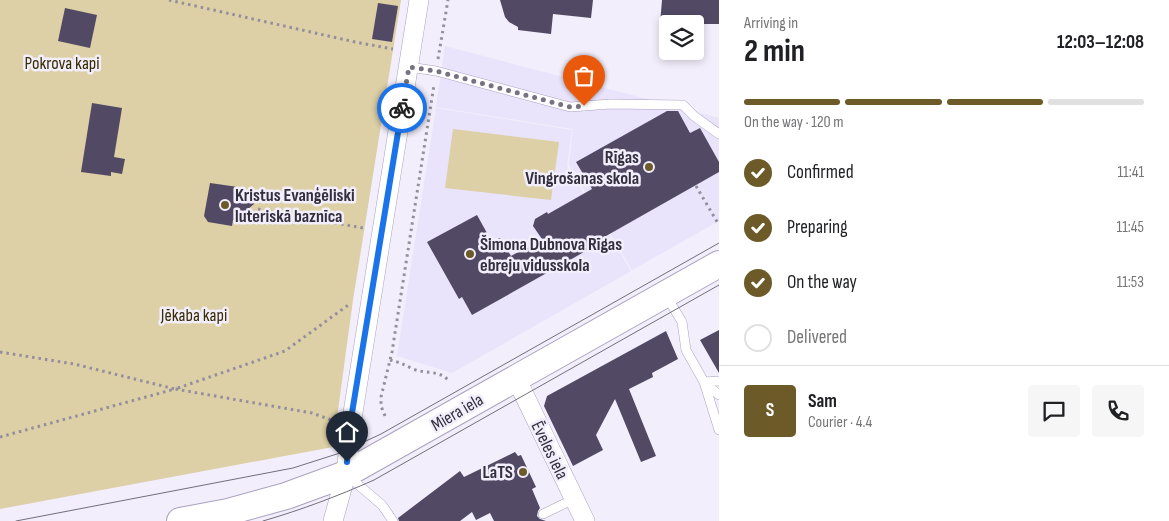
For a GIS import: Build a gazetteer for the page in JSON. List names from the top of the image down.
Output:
{
  "streets": {
    "street": ["Miera iela", "Ēveles iela"]
  },
  "crossings": [
    ["Miera iela", "Ēveles iela"]
  ],
  "parks": ["Pokrova kapi", "Jēkaba kapi"],
  "places": [
    "Rīgas Vingrošanas skola",
    "Kristus Evanģēliski luteriskā baznīca",
    "Šimona Dubnova Rīgas ebreju vidusskola",
    "LaTS"
  ],
  "page": {
    "heading": ["2 min", "Arriving in", "12:03–12:08"],
    "panel": ["Sam", "Courier · 4.4"],
    "bar": "On the way · 120 m",
    "list": [
      ["Confirmed", "11:41"],
      ["Preparing", "11:45"],
      ["On the way", "11:53"],
      "Delivered"
    ],
    "round": "S"
  }
}
